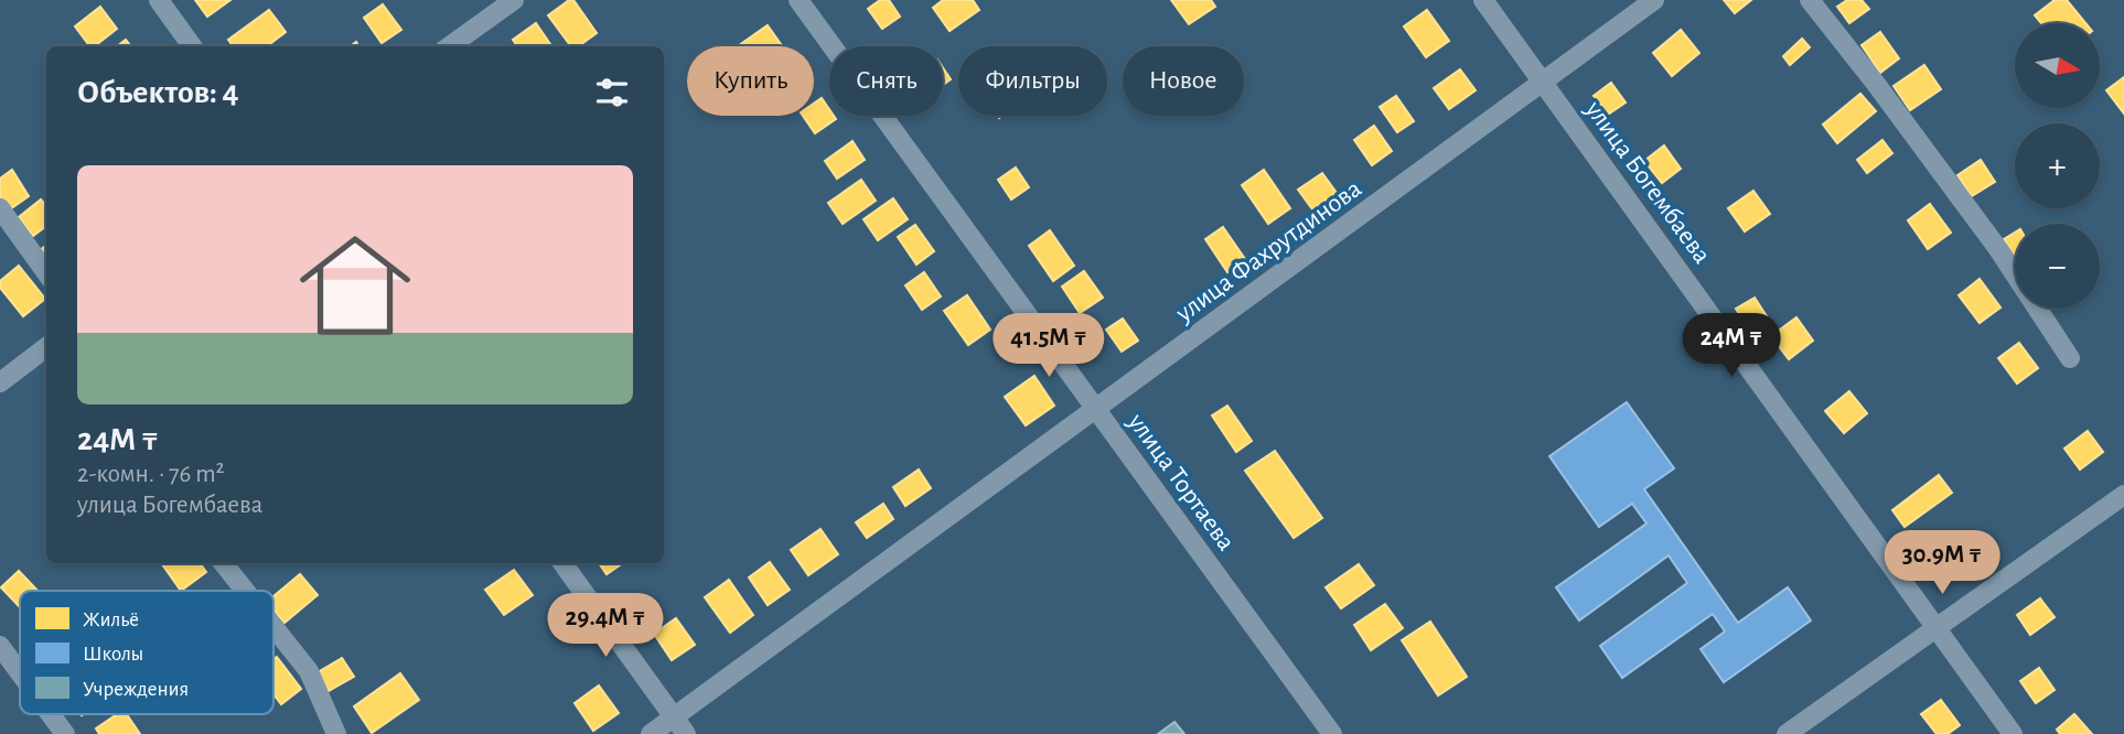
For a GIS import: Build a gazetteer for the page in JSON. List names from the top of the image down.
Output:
{
  "streets": {
    "street": ["улица Богембаева", "улица Фахрутдинова", "улица Тортаева"]
  },
  "crossings": [
    ["улица Богембаева", "улица Фахрутдинова"],
    ["улица Фахрутдинова", "улица Тортаева"]
  ],
  "legend": ["Жильё", "Школы", "Учреждения"],
  "north": "right",
  "page": {
    "map_buttons": ["+", "−"],
    "chip": [
      "Купить",
      "Снять",
      "Фильтры",
      "Новое"
    ],
    "heading": "Объектов: 4",
    "list": [
      {
        "name": "24M ₸",
        "note": "2-комн. · 76 m² · улица Богембаева"
      }
    ],
    "price": [
      "41.5M ₸",
      "24M ₸",
      "30.9M ₸",
      "29.4M ₸"
    ]
  }
}
